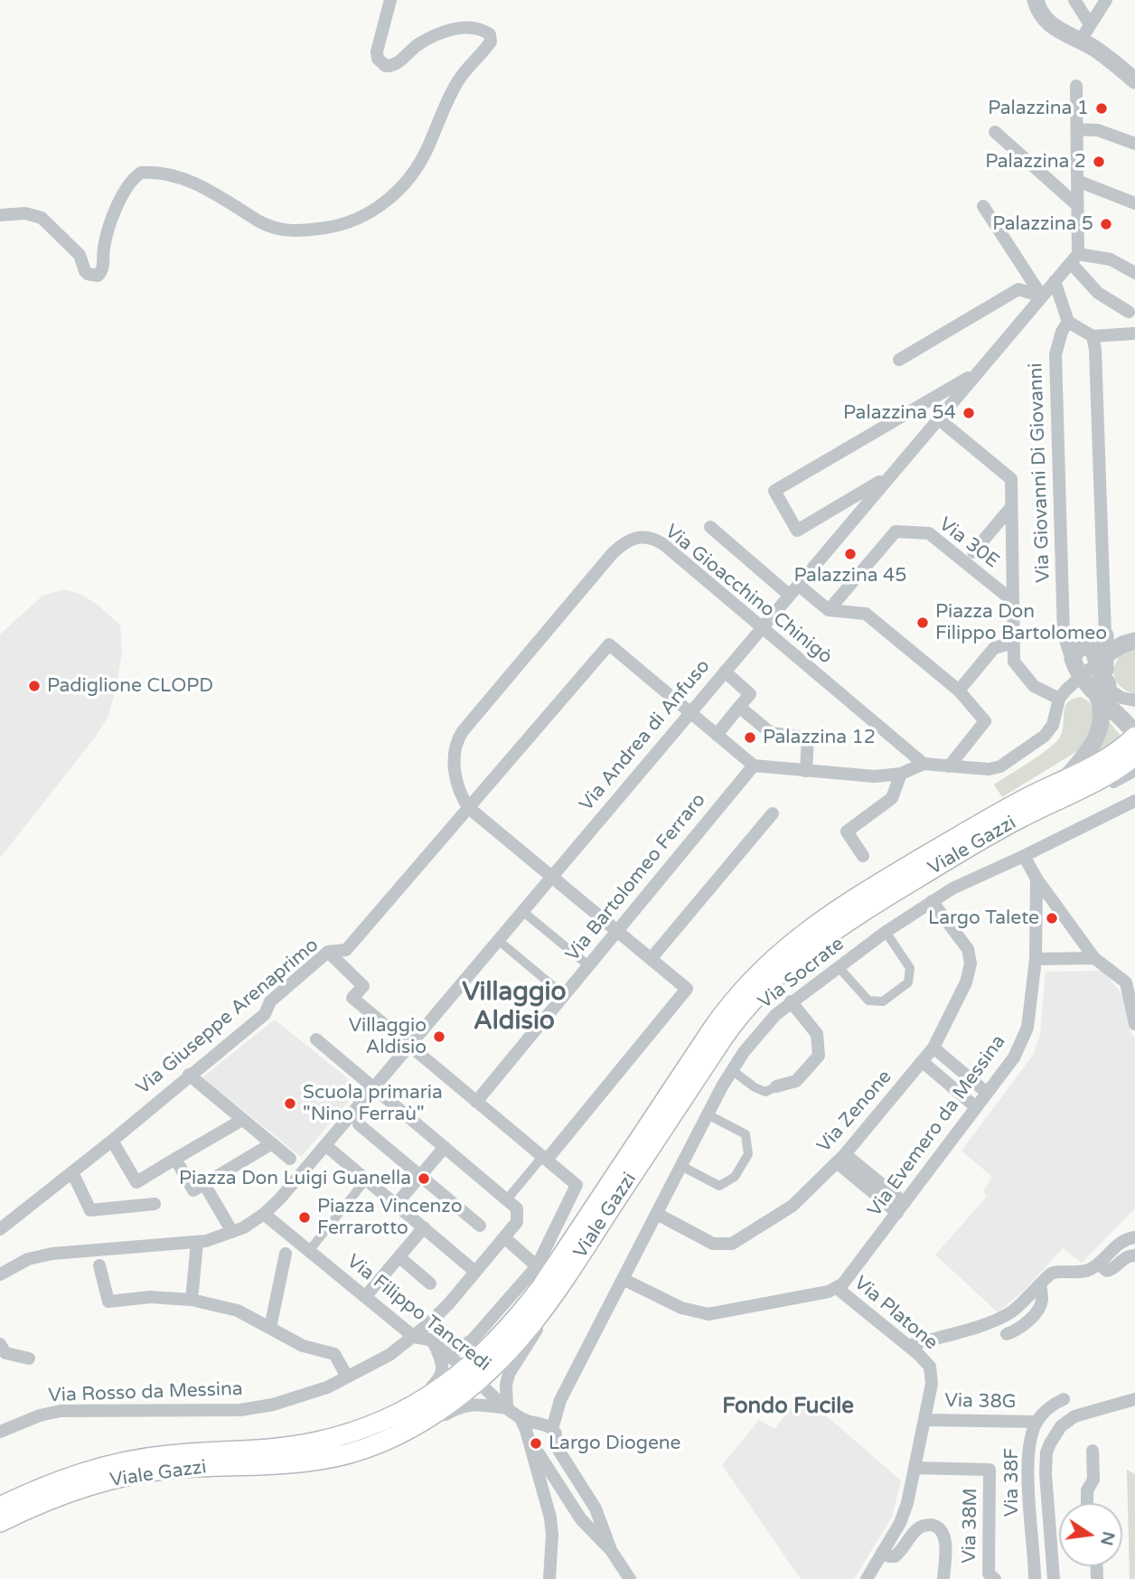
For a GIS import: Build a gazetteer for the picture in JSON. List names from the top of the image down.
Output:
{
  "streets": {
    "main road": ["Viale Gazzi"],
    "street": [
      "Via Giovanni Di Giovanni",
      "Via 30E",
      "Via Gioacchino Chinigò",
      "Via Andrea di Anfuso",
      "Via Bartolomeo Ferraro",
      "Via Socrate",
      "Via Giuseppe Arenaprimo",
      "Via Zenone",
      "Via Evemero da Messina",
      "Via Filippo Tancredi",
      "Via Platone",
      "Via Rosso da Messina",
      "Via 38G",
      "Via 38F",
      "Via 38M"
    ]
  },
  "crossings": [
    ["Via Gioacchino Chinigò", "Via Andrea di Anfuso"],
    ["Via Gioacchino Chinigò", "Via Giuseppe Arenaprimo"],
    ["Via Andrea di Anfuso", "Via Giuseppe Arenaprimo"],
    ["Via Andrea di Anfuso", "Via Filippo Tancredi"],
    ["Viale Gazzi", "Via Filippo Tancredi"],
    ["Via Socrate", "Via Zenone"],
    ["Via Socrate", "Via Filippo Tancredi"],
    ["Via Socrate", "Via Platone"],
    ["Via Evemero da Messina", "Via Platone"],
    ["Via Filippo Tancredi", "Via Rosso da Messina"],
    ["Via Platone", "Via 38G"],
    ["Via Platone", "Via 38M"],
    ["Via 38G", "Via 38F"]
  ],
  "districts": ["Villaggio Aldisio", "Fondo Fucile"],
  "places": [
    "Palazzina 1",
    "Palazzina 2",
    "Palazzina 5",
    "Palazzina 54",
    "Palazzina 45",
    "Piazza Don Filippo Bartolomeo",
    "Padiglione CLOPD",
    "Palazzina 12",
    "Largo Talete",
    "Villaggio Aldisio",
    "Scuola primaria \"Nino Ferraù\"",
    "Piazza Don Luigi Guanella",
    "Piazza Vincenzo Ferrarotto",
    "Largo Diogene"
  ],
  "north": "right"
}
